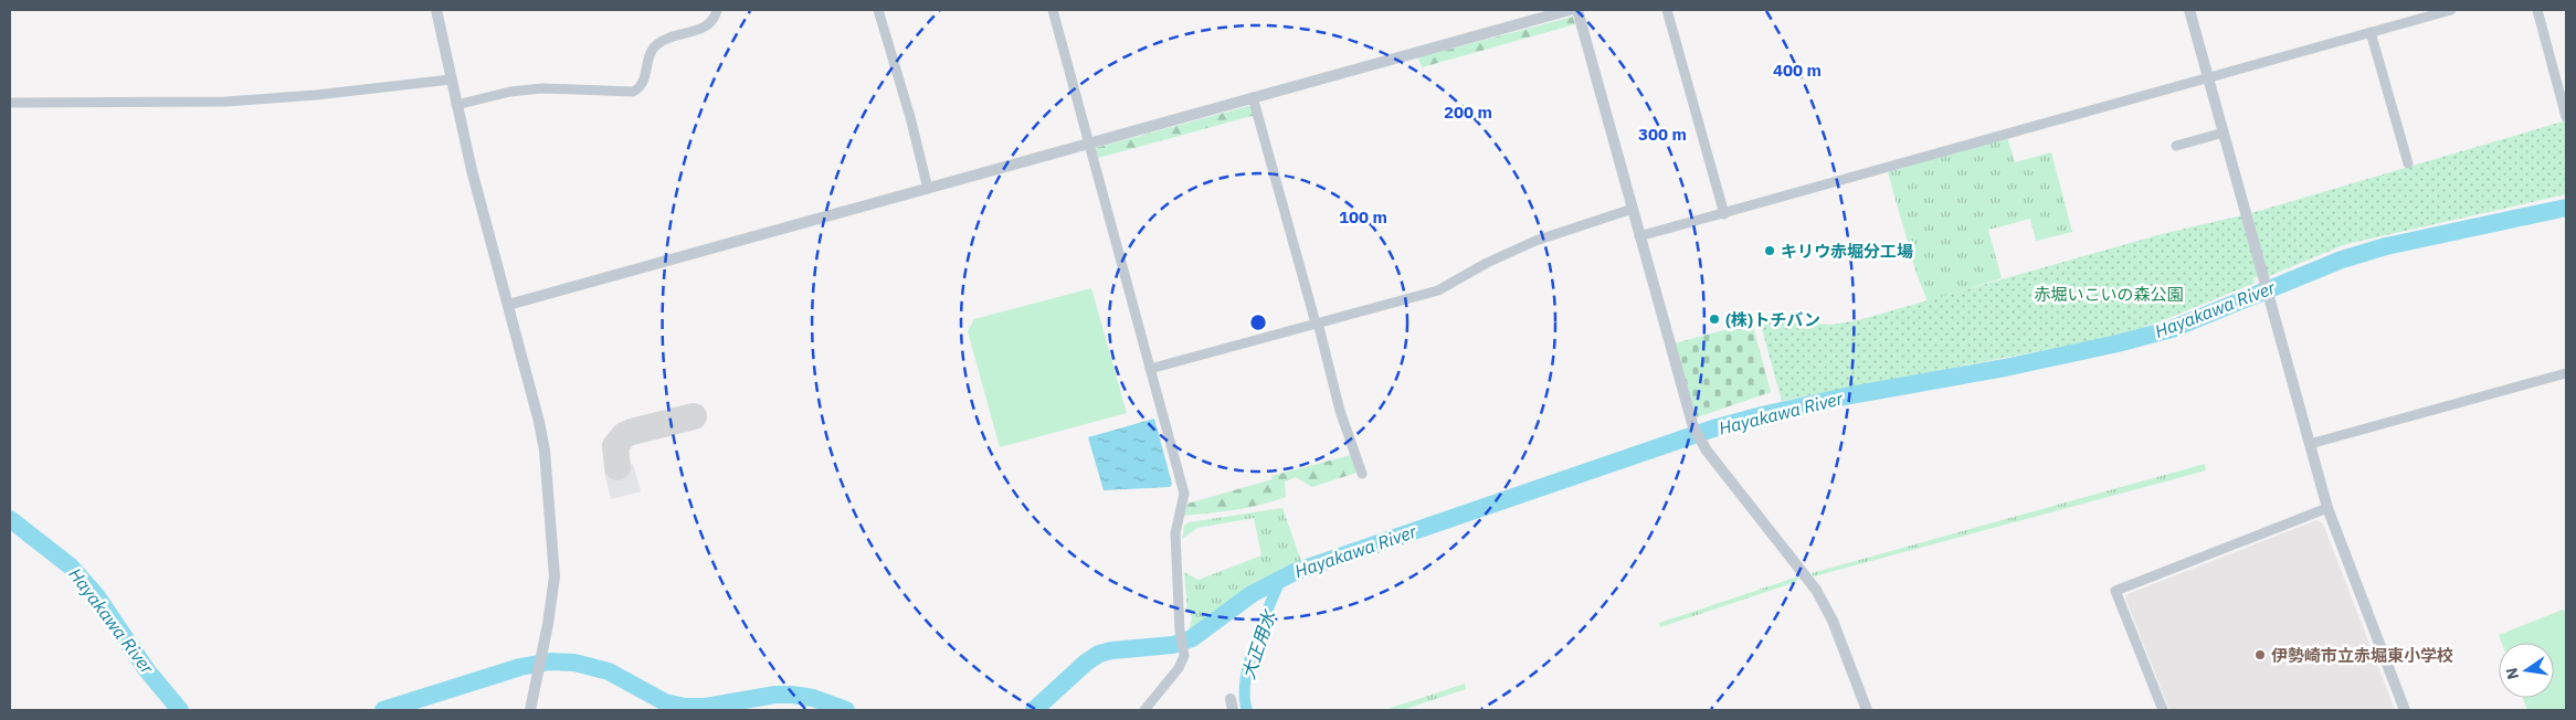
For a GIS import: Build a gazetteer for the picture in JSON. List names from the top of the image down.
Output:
{
  "water": ["Hayakawa River", "大正用水"],
  "parks": ["赤堀いこいの森公園"],
  "places": ["キリウ赤堀分工場", "(株)トチバン", "伊勢崎市立赤堀東小学校"],
  "north": "left",
  "rings": [
    "400 m",
    "200 m",
    "300 m",
    "100 m"
  ]
}
